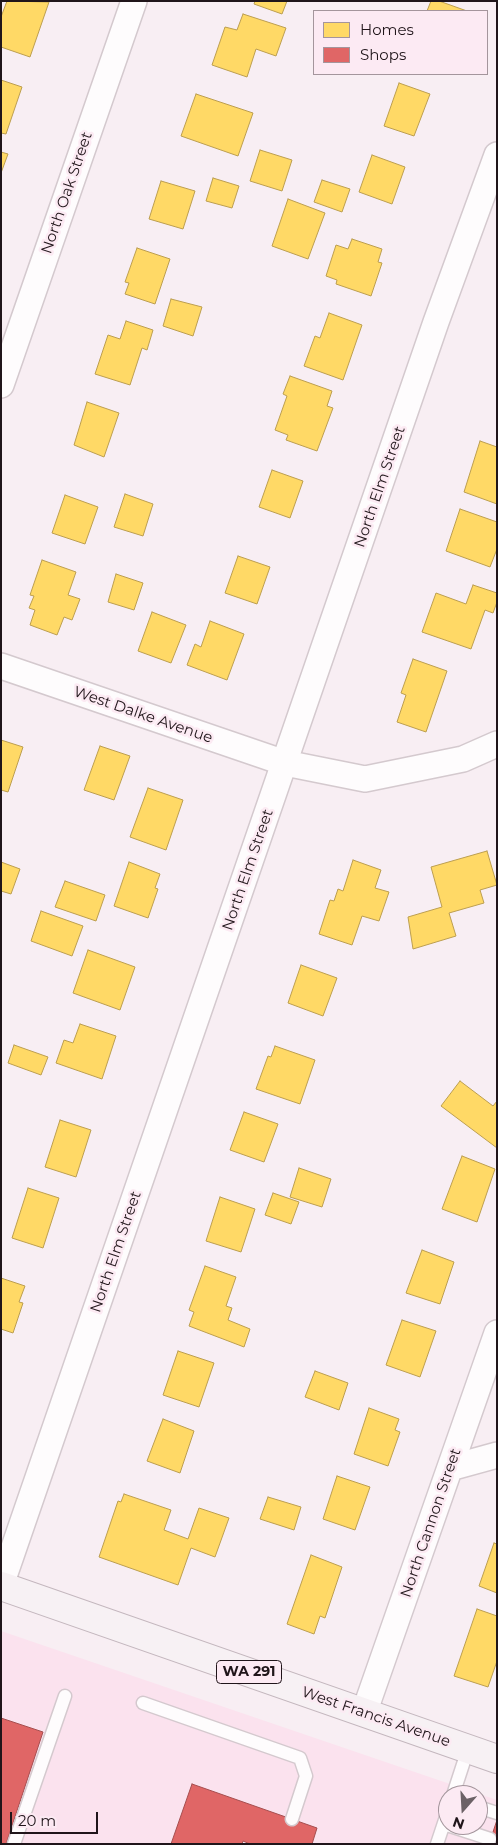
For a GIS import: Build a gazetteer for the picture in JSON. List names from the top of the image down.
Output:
{
  "streets": {
    "main road": ["WA 291", "West Francis Avenue"],
    "street": [
      "North Oak Street",
      "North Elm Street",
      "West Dalke Avenue",
      "North Cannon Street"
    ]
  },
  "crossings": [
    ["North Elm Street", "West Dalke Avenue"],
    ["North Elm Street", "West Francis Avenue"],
    ["North Cannon Street", "West Francis Avenue"]
  ],
  "legend": ["Homes", "Shops"],
  "scale_bar": "20 m",
  "north": "bottom"
}
